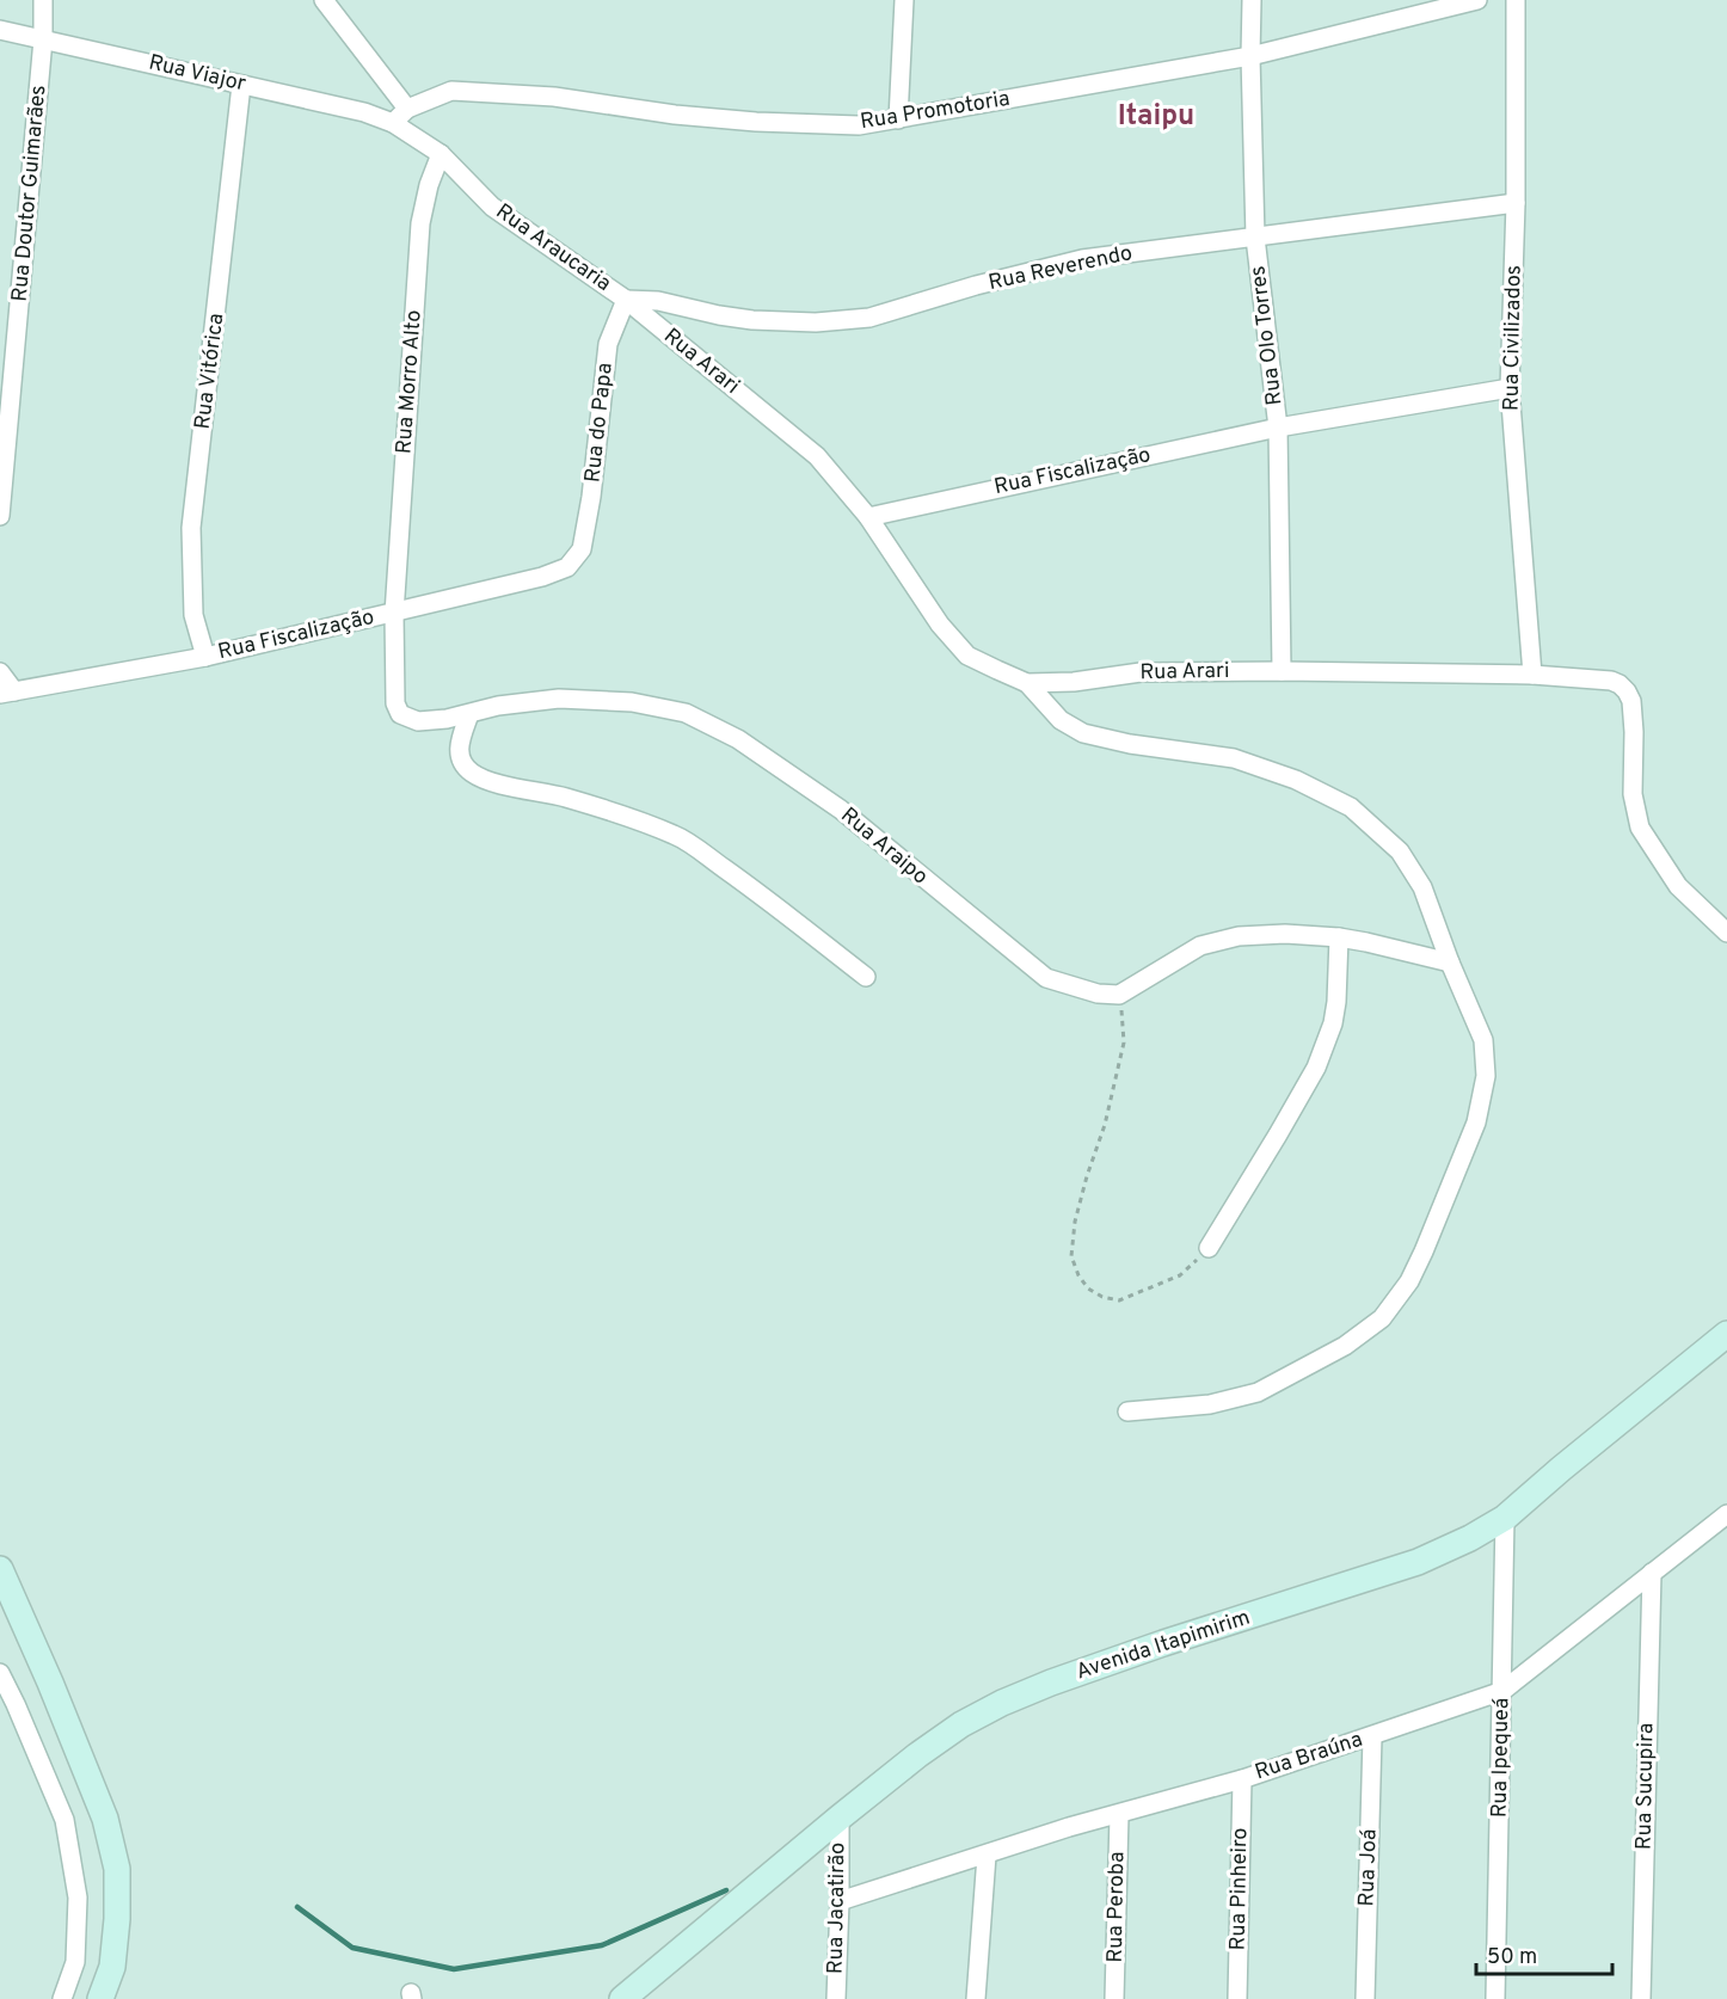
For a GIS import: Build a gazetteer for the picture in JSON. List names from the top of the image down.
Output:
{
  "streets": {
    "main road": ["Avenida Itapimirim"],
    "street": [
      "Rua Viajor",
      "Rua Promotoria",
      "Rua Doutor Guimarães",
      "Rua Araucaria",
      "Rua Reverendo",
      "Rua Olo Torres",
      "Rua Civilizados",
      "Rua Arari",
      "Rua Vitórica",
      "Rua Morro Alto",
      "Rua do Papa",
      "Rua Fiscalização",
      "Rua Araipo",
      "Rua Braúna",
      "Rua Ipequeá",
      "Rua Sucupira",
      "Rua Joá",
      "Rua Pinheiro",
      "Rua Peroba",
      "Rua Jacatirão"
    ]
  },
  "crossings": [
    ["Rua Viajor", "Rua Promotoria"],
    ["Rua Viajor", "Rua Doutor Guimarães"],
    ["Rua Viajor", "Rua Araucaria"],
    ["Rua Viajor", "Rua Vitórica"],
    ["Rua Promotoria", "Rua Araucaria"],
    ["Rua Promotoria", "Rua Olo Torres"],
    ["Rua Araucaria", "Rua Reverendo"],
    ["Rua Araucaria", "Rua Arari"],
    ["Rua Araucaria", "Rua Morro Alto"],
    ["Rua Araucaria", "Rua do Papa"],
    ["Rua Reverendo", "Rua Olo Torres"],
    ["Rua Olo Torres", "Rua Arari"],
    ["Rua Olo Torres", "Rua Fiscalização"],
    ["Rua Civilizados", "Rua Arari"],
    ["Rua Arari", "Rua do Papa"],
    ["Rua Arari", "Rua Fiscalização"],
    ["Rua Vitórica", "Rua Fiscalização"],
    ["Rua Morro Alto", "Rua Fiscalização"],
    ["Rua Morro Alto", "Rua Araipo"],
    ["Rua do Papa", "Rua Fiscalização"],
    ["Rua Fiscalização", "Rua Araipo"],
    ["Avenida Itapimirim", "Rua Ipequeá"],
    ["Avenida Itapimirim", "Rua Jacatirão"],
    ["Rua Braúna", "Rua Ipequeá"],
    ["Rua Braúna", "Rua Sucupira"],
    ["Rua Braúna", "Rua Joá"],
    ["Rua Braúna", "Rua Pinheiro"],
    ["Rua Braúna", "Rua Peroba"],
    ["Rua Braúna", "Rua Jacatirão"]
  ],
  "districts": ["Itaipu"],
  "scale_bar": "50 m"
}
